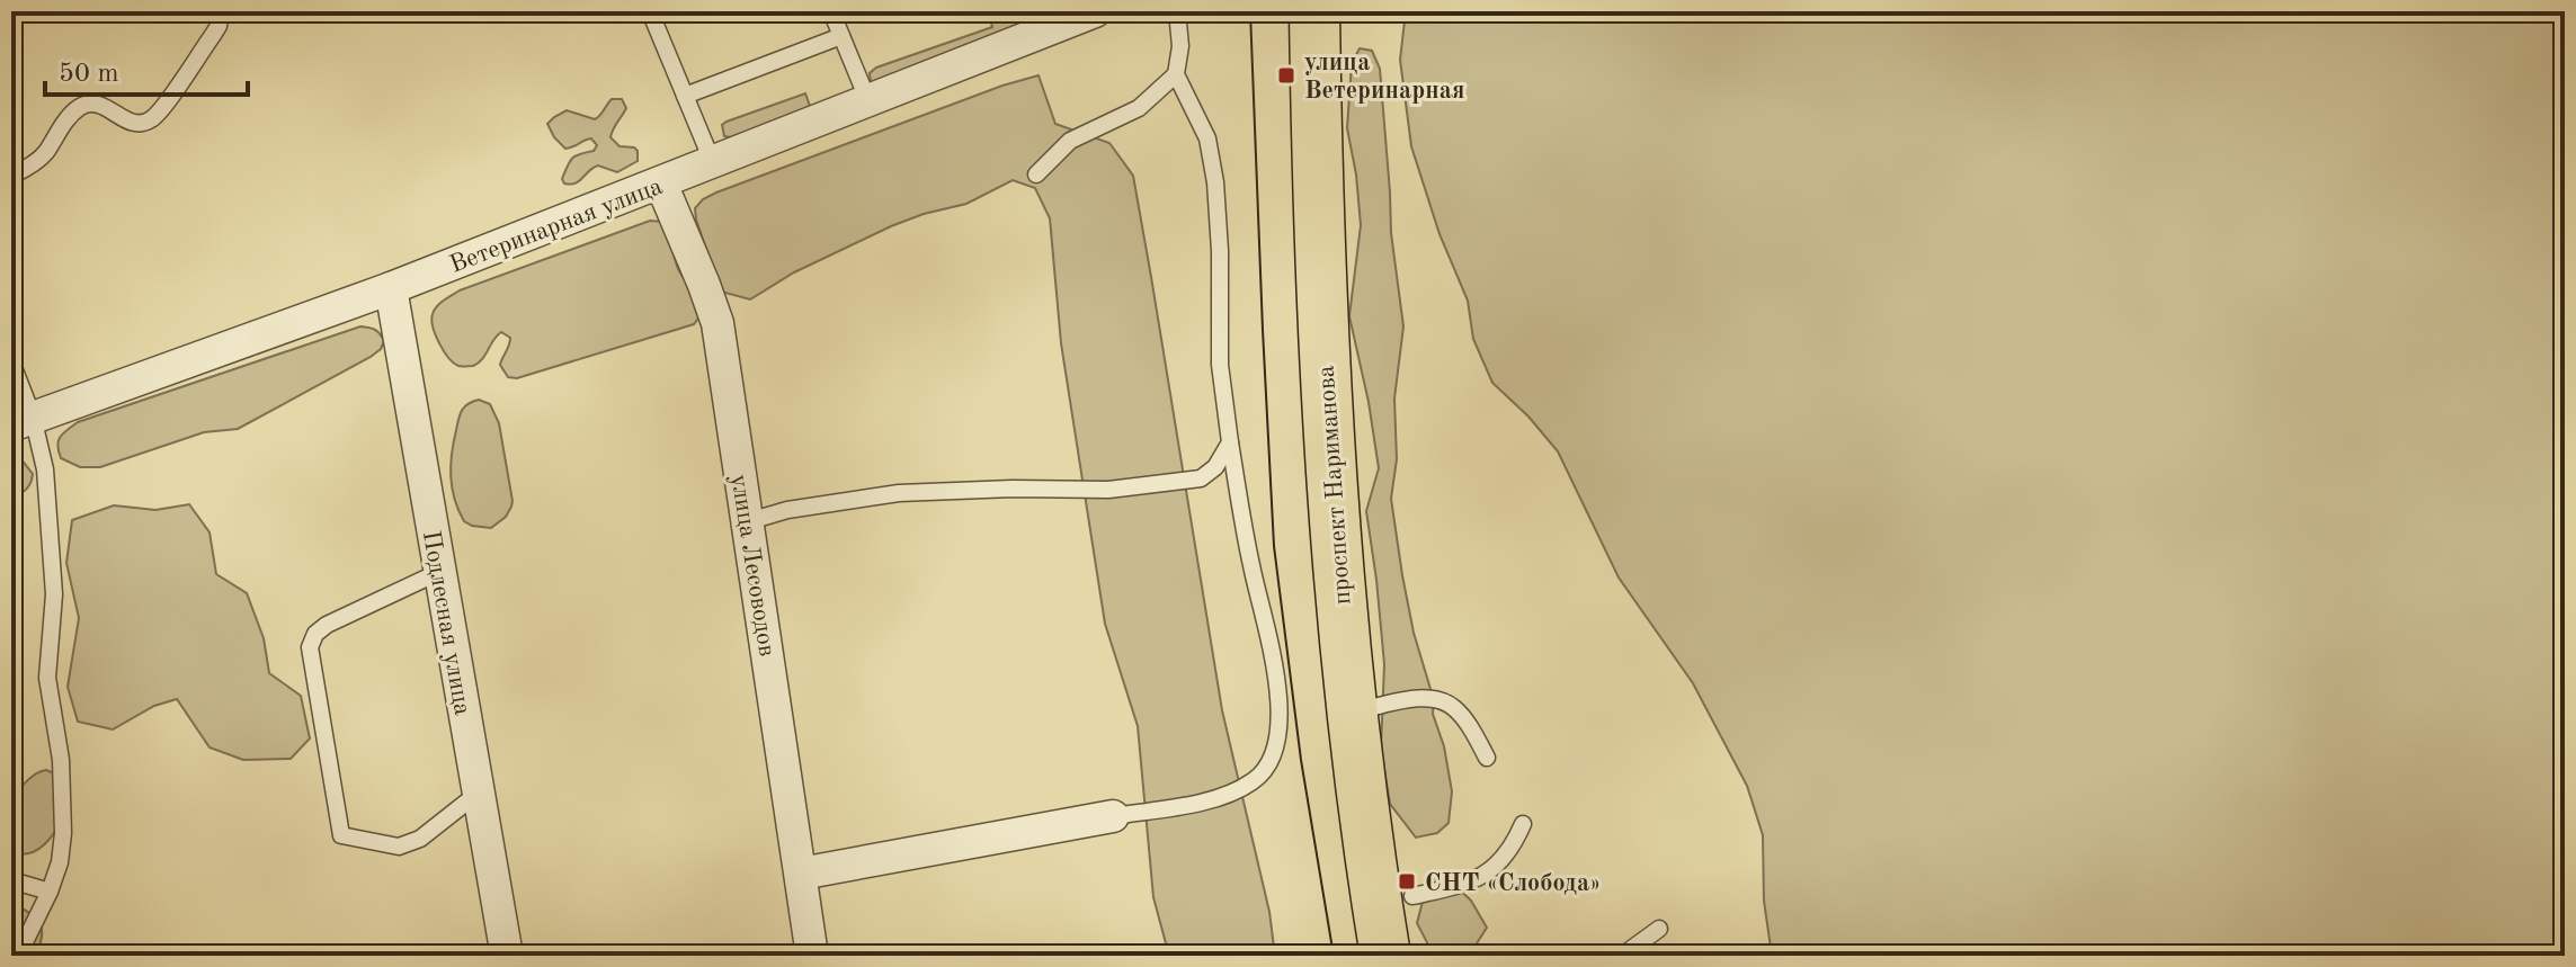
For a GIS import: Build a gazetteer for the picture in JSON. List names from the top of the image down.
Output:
{
  "streets": {
    "main road": ["проспект Нариманова"],
    "street": ["Ветеринарная улица", "улица Лесоводов", "Подлесная улица"]
  },
  "crossings": [
    ["Ветеринарная улица", "улица Лесоводов"],
    ["Ветеринарная улица", "Подлесная улица"]
  ],
  "places": {
    "transit": ["улица Ветеринарная", "СНТ «Слобода»"]
  },
  "scale_bar": "50 m"
}
